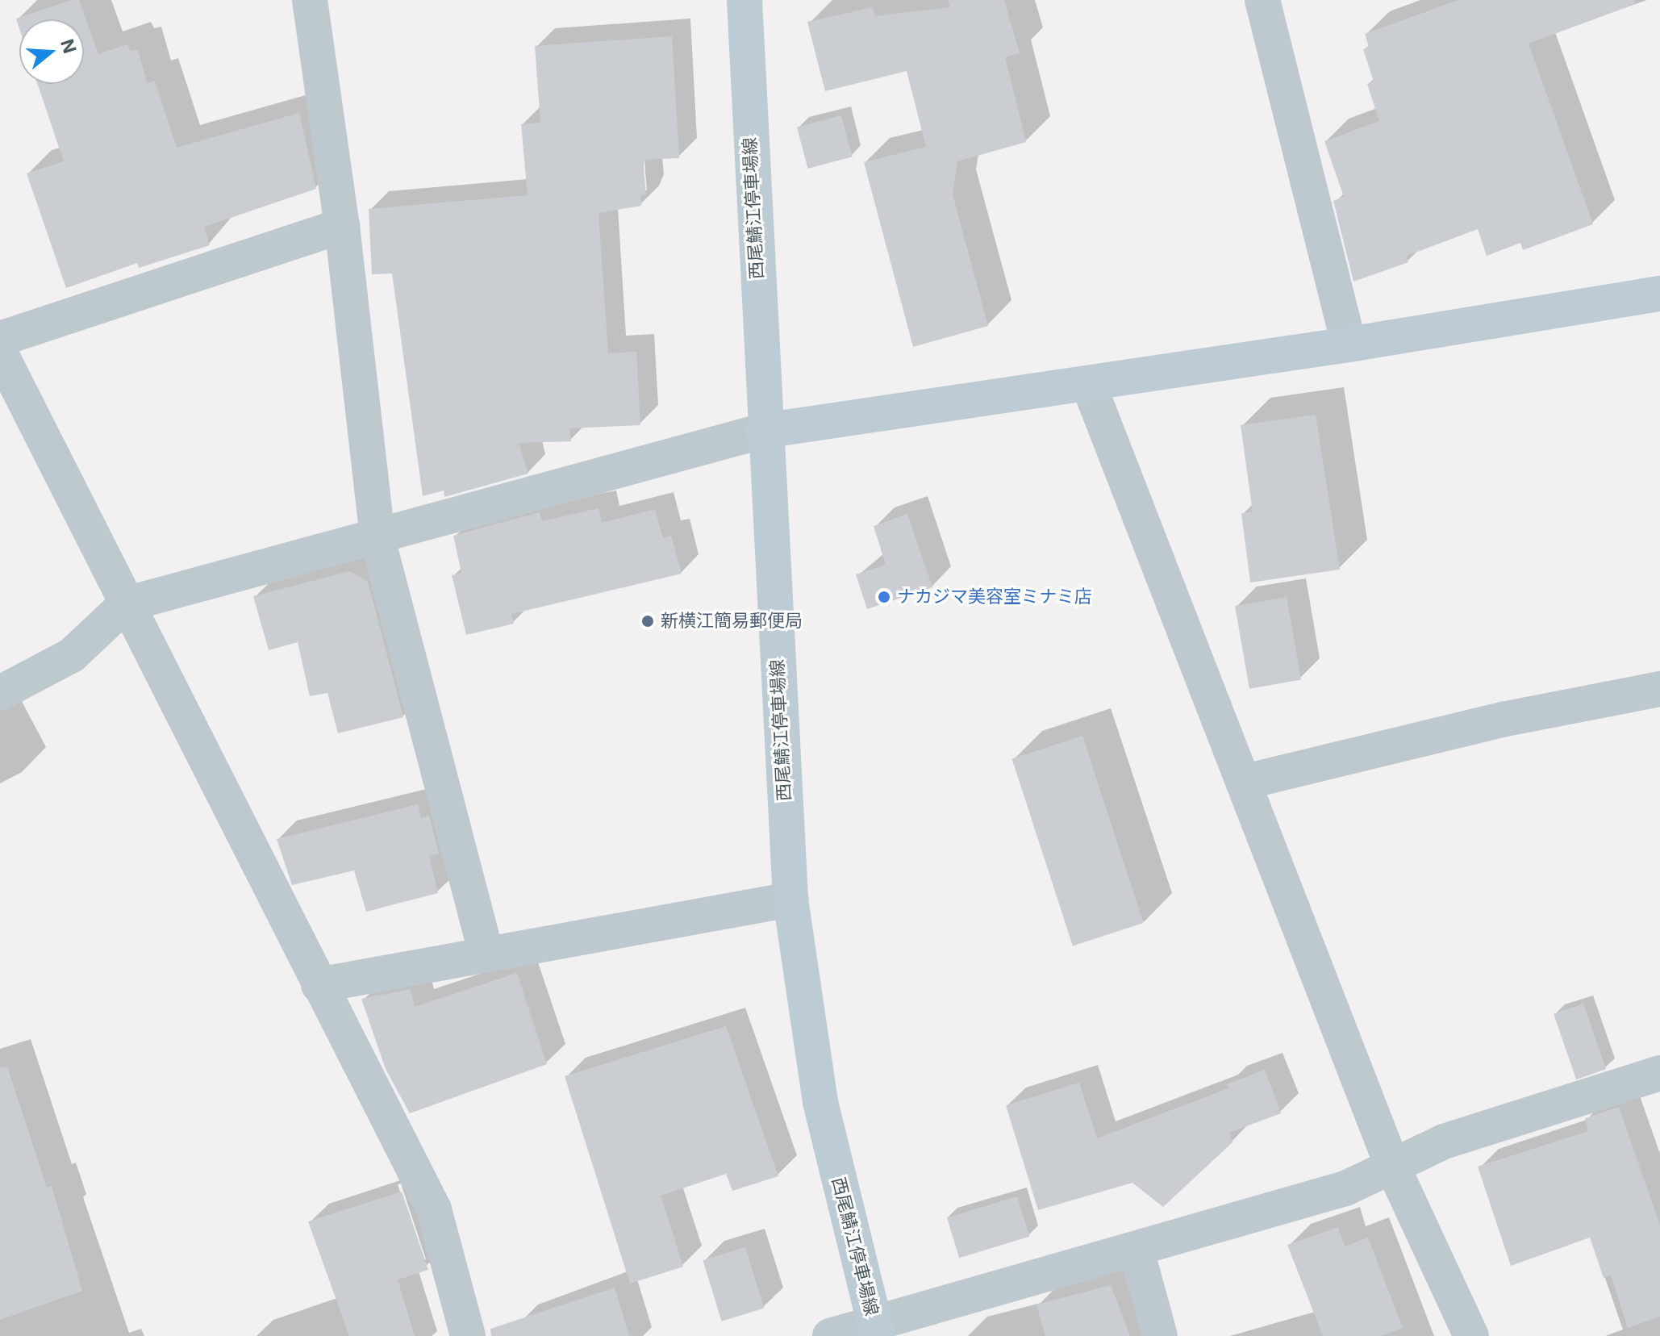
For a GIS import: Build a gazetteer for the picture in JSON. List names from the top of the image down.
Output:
{
  "streets": {
    "main road": ["西尾鯖江停車場線"]
  },
  "places": ["ナカジマ美容室ミナミ店", "新横江簡易郵便局"],
  "north": "right"
}
